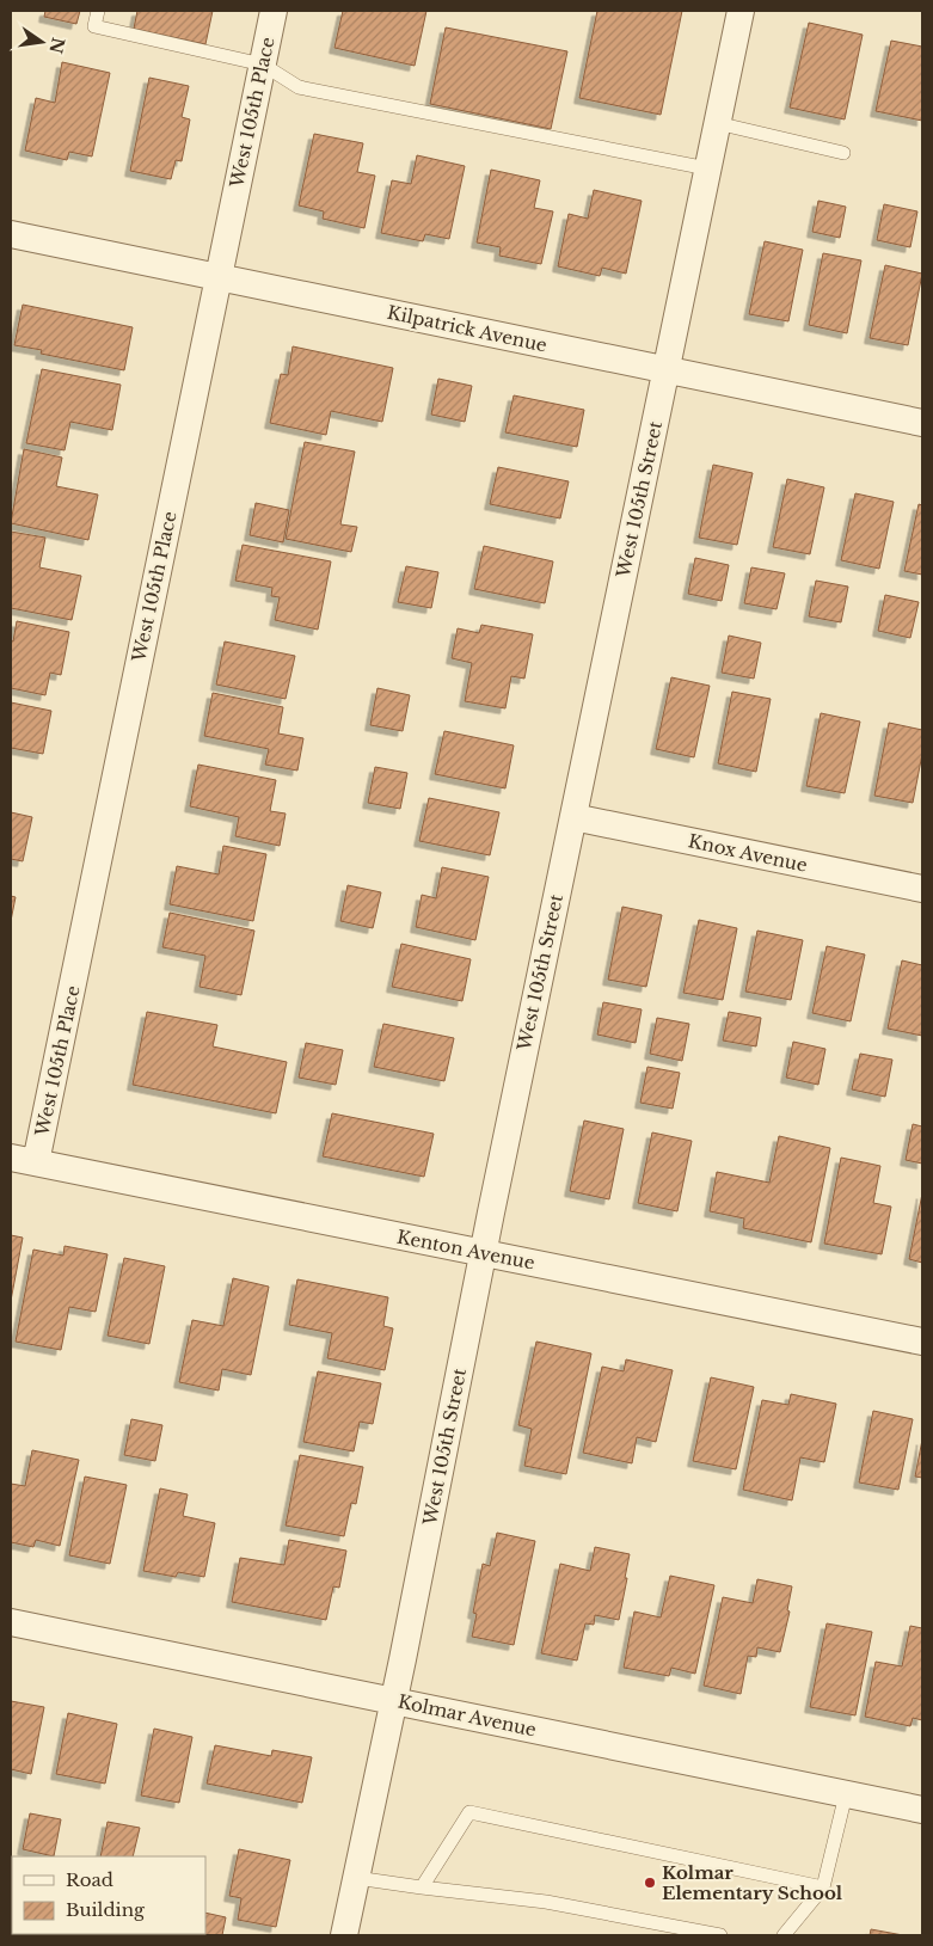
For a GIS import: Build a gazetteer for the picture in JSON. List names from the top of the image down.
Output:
{
  "streets": {
    "street": [
      "West 105th Place",
      "Kilpatrick Avenue",
      "West 105th Street",
      "Knox Avenue",
      "Kenton Avenue",
      "Kolmar Avenue"
    ]
  },
  "crossings": [
    ["West 105th Place", "Kilpatrick Avenue"],
    ["West 105th Place", "Kenton Avenue"],
    ["Kilpatrick Avenue", "West 105th Street"],
    ["West 105th Street", "Knox Avenue"],
    ["West 105th Street", "Kenton Avenue"],
    ["West 105th Street", "Kolmar Avenue"]
  ],
  "places": ["Kolmar Elementary School"],
  "legend": ["Road", "Building"],
  "north": "right"
}
